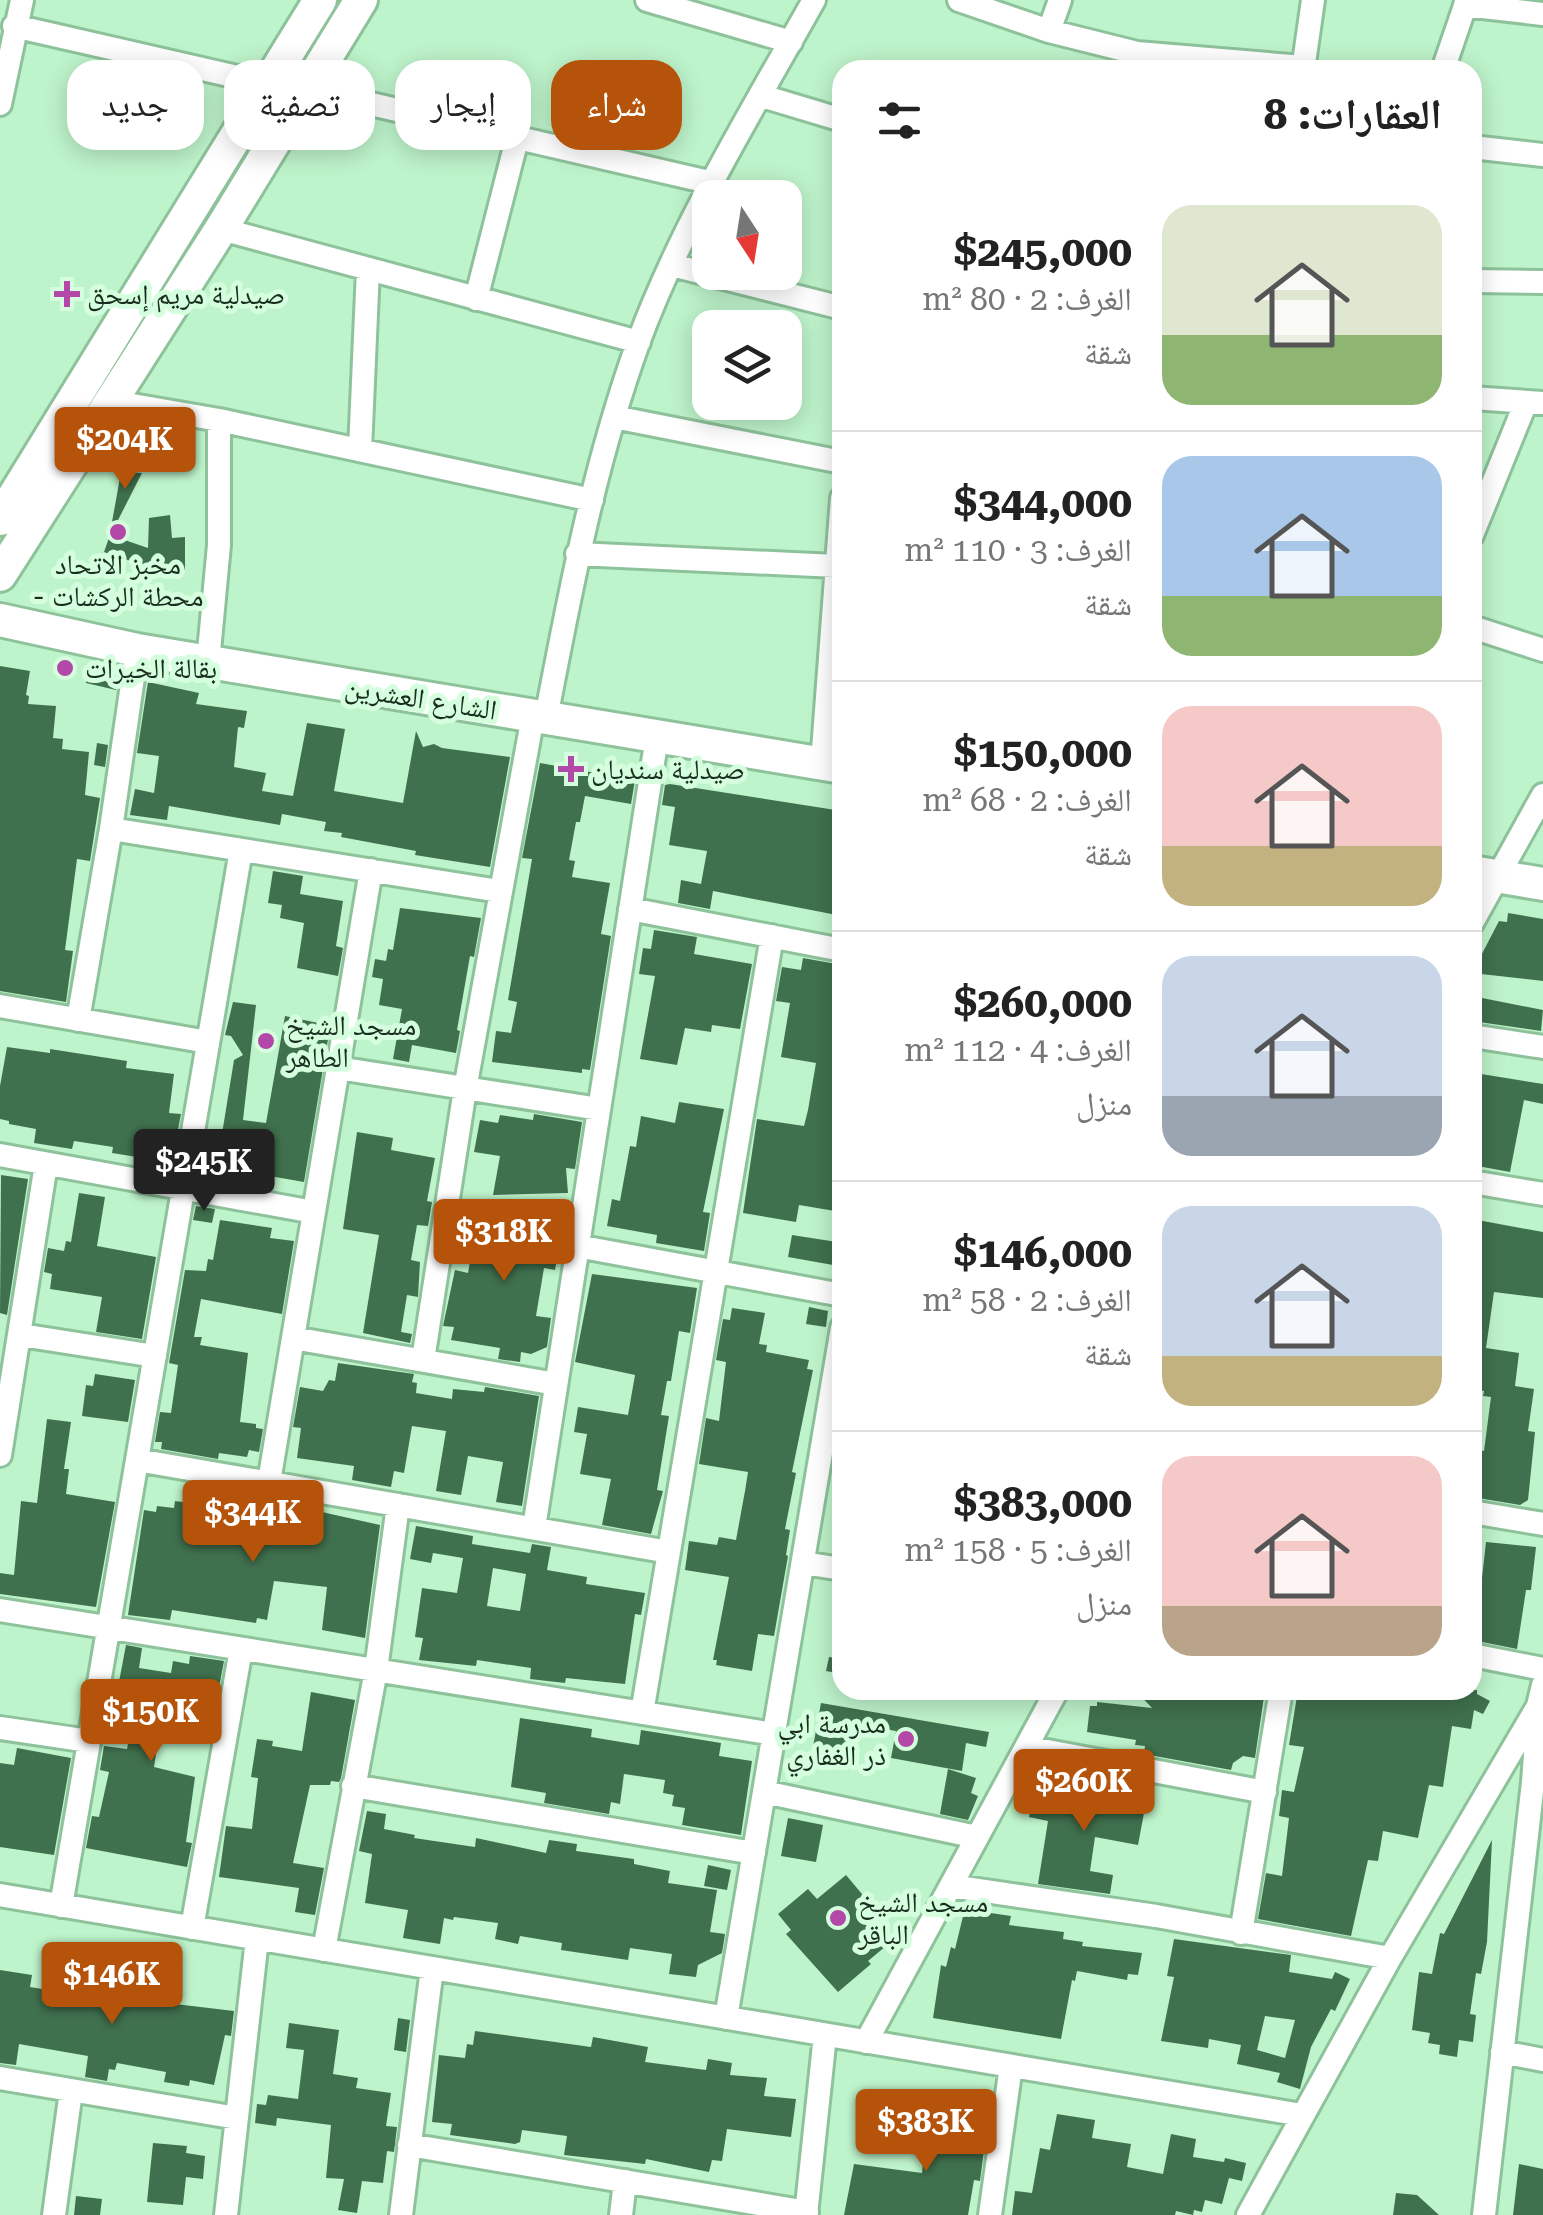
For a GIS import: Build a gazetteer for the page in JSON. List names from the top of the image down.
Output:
{
  "streets": {
    "main road": ["الشارع العشرين"]
  },
  "places": {
    "health": ["صيدلية مريم إسحق", "صيدلية سنديان"],
    "other": [
      "مخبز الاتحاد - محطة الركشات",
      "بقالة الخيرات",
      "مسجد الشيخ الطاهر",
      "مدرسة ابي ذر الغفاري",
      "مسجد الشيخ الباقر"
    ]
  },
  "north": "bottom",
  "page": {
    "chip": [
      "شراء",
      "إيجار",
      "تصفية",
      "جديد"
    ],
    "heading": "العقارات: 8",
    "list": [
      {
        "name": "$245,000",
        "note": "الغرف: 2 · 80 m² · شقة"
      },
      {
        "name": "$344,000",
        "note": "الغرف: 3 · 110 m² · شقة"
      },
      {
        "name": "$150,000",
        "note": "الغرف: 2 · 68 m² · شقة"
      },
      {
        "name": "$260,000",
        "note": "الغرف: 4 · 112 m² · منزل"
      },
      {
        "name": "$146,000",
        "note": "الغرف: 2 · 58 m² · شقة"
      },
      {
        "name": "$383,000",
        "note": "الغرف: 5 · 158 m² · منزل"
      }
    ],
    "price": [
      "$204K",
      "$245K",
      "$318K",
      "$344K",
      "$150K",
      "$260K",
      "$146K",
      "$383K"
    ]
  }
}
